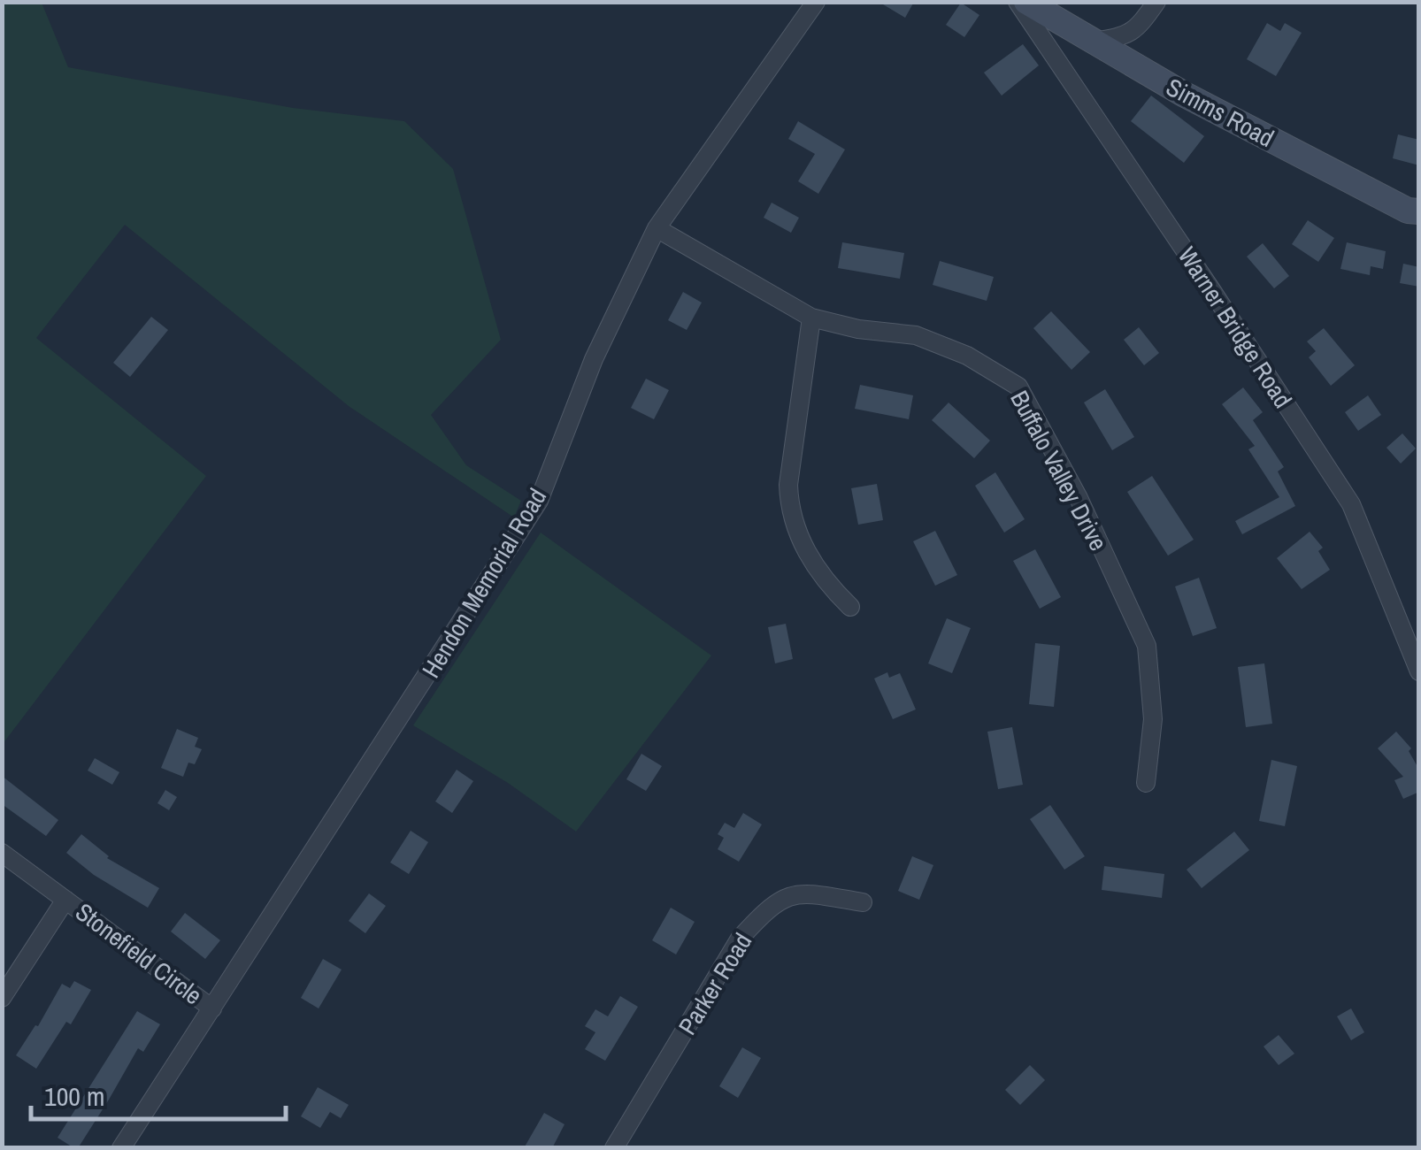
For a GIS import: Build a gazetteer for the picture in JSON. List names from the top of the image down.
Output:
{
  "streets": {
    "street": [
      "Simms Road",
      "Warner Bridge Road",
      "Buffalo Valley Drive",
      "Hendon Memorial Road",
      "Stonefield Circle",
      "Parker Road"
    ]
  },
  "crossings": [
    ["Buffalo Valley Drive", "Hendon Memorial Road"],
    ["Hendon Memorial Road", "Stonefield Circle"]
  ],
  "scale_bar": "100 m"
}
